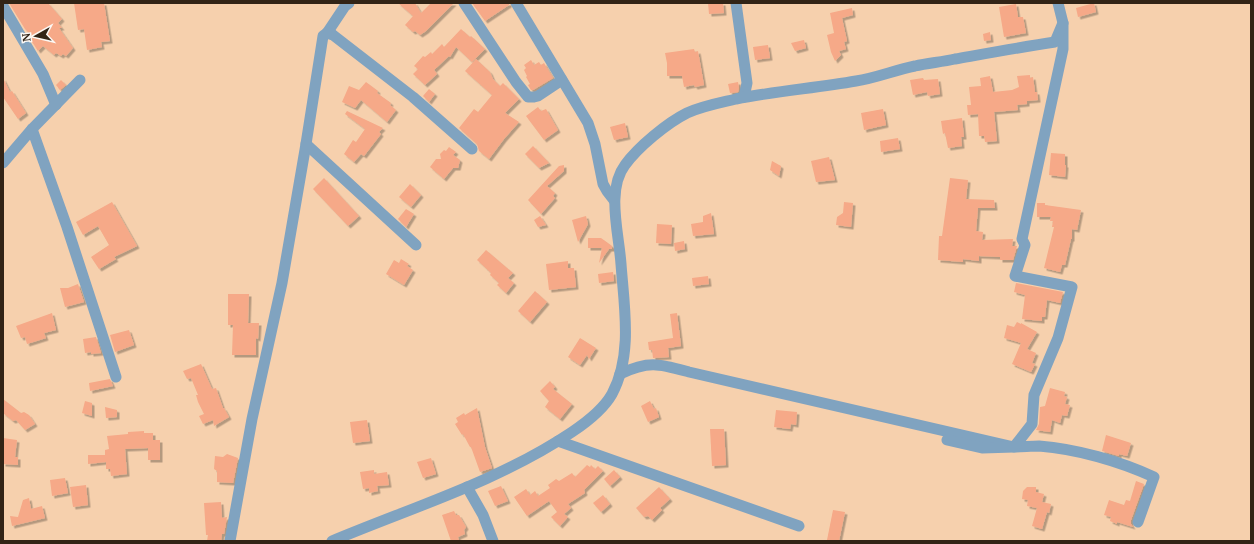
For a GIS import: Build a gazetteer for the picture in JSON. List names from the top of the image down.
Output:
{
  "north": "left"
}
